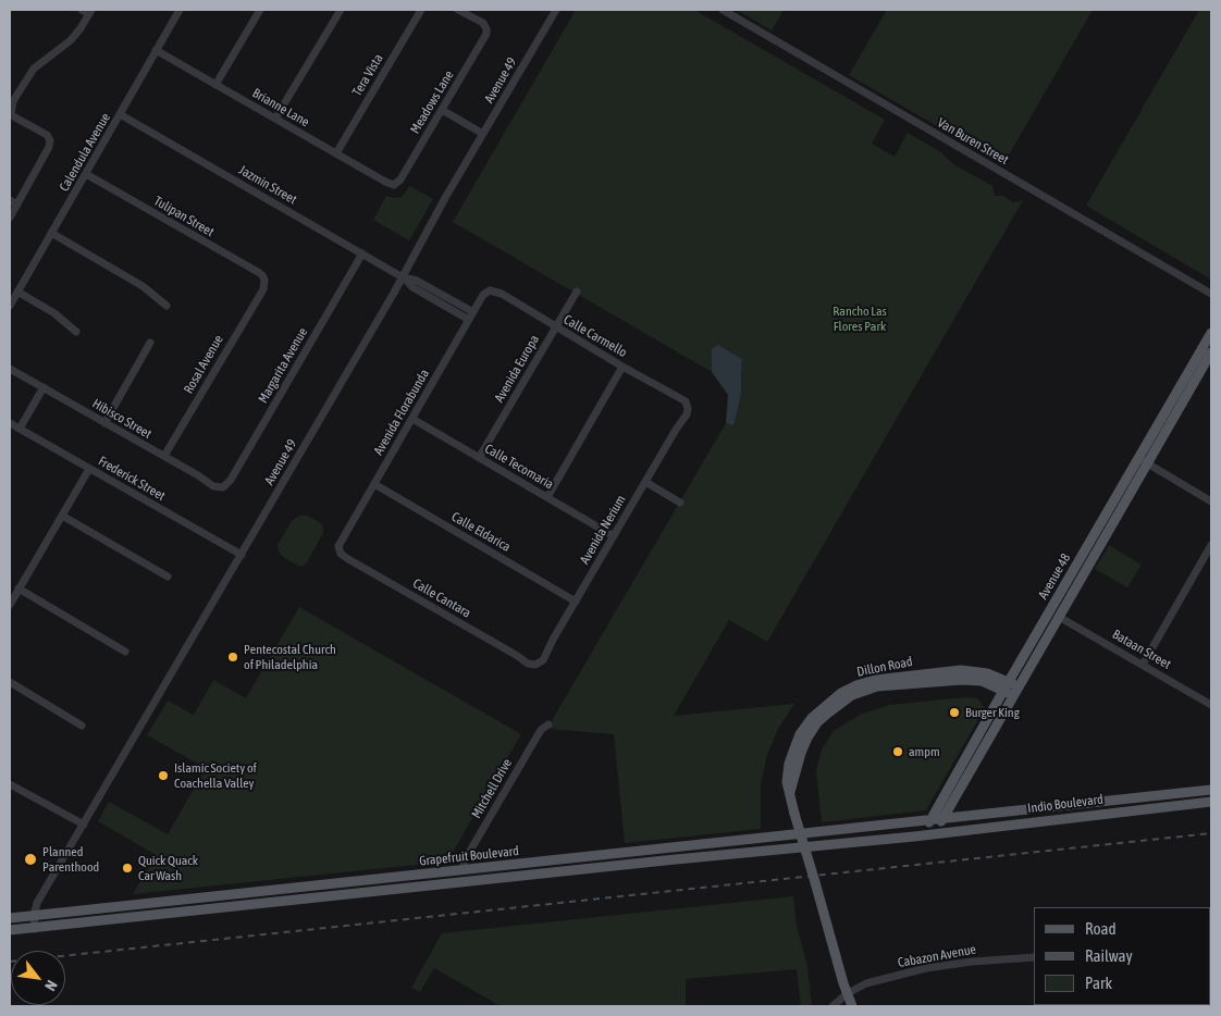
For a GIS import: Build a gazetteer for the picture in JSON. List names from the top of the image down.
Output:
{
  "streets": {
    "main road": [
      "Avenue 48",
      "Dillon Road",
      "Indio Boulevard",
      "Grapefruit Boulevard"
    ],
    "street": [
      "Tera Vista",
      "Avenue 49",
      "Meadows Lane",
      "Brianne Lane",
      "Van Buren Street",
      "Calendula Avenue",
      "Jazmin Street",
      "Tulipan Street",
      "Calle Carmello",
      "Rosal Avenue",
      "Margarita Avenue",
      "Avenida Europa",
      "Avenida Florabunda",
      "Hibisco Street",
      "Calle Tecomaria",
      "Frederick Street",
      "Avenida Nerium",
      "Calle Eldarica",
      "Calle Cantara",
      "Bataan Street",
      "Mitchell Drive",
      "Cabazon Avenue"
    ]
  },
  "crossings": [
    ["Tera Vista", "Brianne Lane"],
    ["Avenue 49", "Jazmin Street"],
    ["Avenue 49", "Frederick Street"],
    ["Avenue 49", "Grapefruit Boulevard"],
    ["Meadows Lane", "Brianne Lane"],
    ["Brianne Lane", "Calendula Avenue"],
    ["Calendula Avenue", "Jazmin Street"],
    ["Calendula Avenue", "Tulipan Street"],
    ["Jazmin Street", "Margarita Avenue"],
    ["Jazmin Street", "Avenida Florabunda"],
    ["Tulipan Street", "Rosal Avenue"],
    ["Calle Carmello", "Avenida Europa"],
    ["Calle Carmello", "Avenida Florabunda"],
    ["Calle Carmello", "Avenida Nerium"],
    ["Rosal Avenue", "Hibisco Street"],
    ["Margarita Avenue", "Hibisco Street"],
    ["Avenida Europa", "Calle Tecomaria"],
    ["Avenida Florabunda", "Calle Tecomaria"],
    ["Avenida Florabunda", "Calle Eldarica"],
    ["Avenida Florabunda", "Calle Cantara"],
    ["Calle Tecomaria", "Avenida Nerium"],
    ["Avenida Nerium", "Calle Eldarica"],
    ["Avenida Nerium", "Calle Cantara"],
    ["Avenue 48", "Bataan Street"],
    ["Avenue 48", "Dillon Road"],
    ["Avenue 48", "Indio Boulevard"],
    ["Avenue 48", "Grapefruit Boulevard"],
    ["Dillon Road", "Cabazon Avenue"],
    ["Mitchell Drive", "Grapefruit Boulevard"],
    ["Indio Boulevard", "Grapefruit Boulevard"]
  ],
  "parks": ["Rancho Las Flores Park"],
  "places": [
    "Pentecostal Church of Philadelphia",
    "Burger King",
    "ampm",
    "Islamic Society of Coachella Valley",
    "Planned Parenthood",
    "Quick Quack Car Wash"
  ],
  "legend": ["Road", "Railway", "Park"],
  "north": "bottom right"
}
